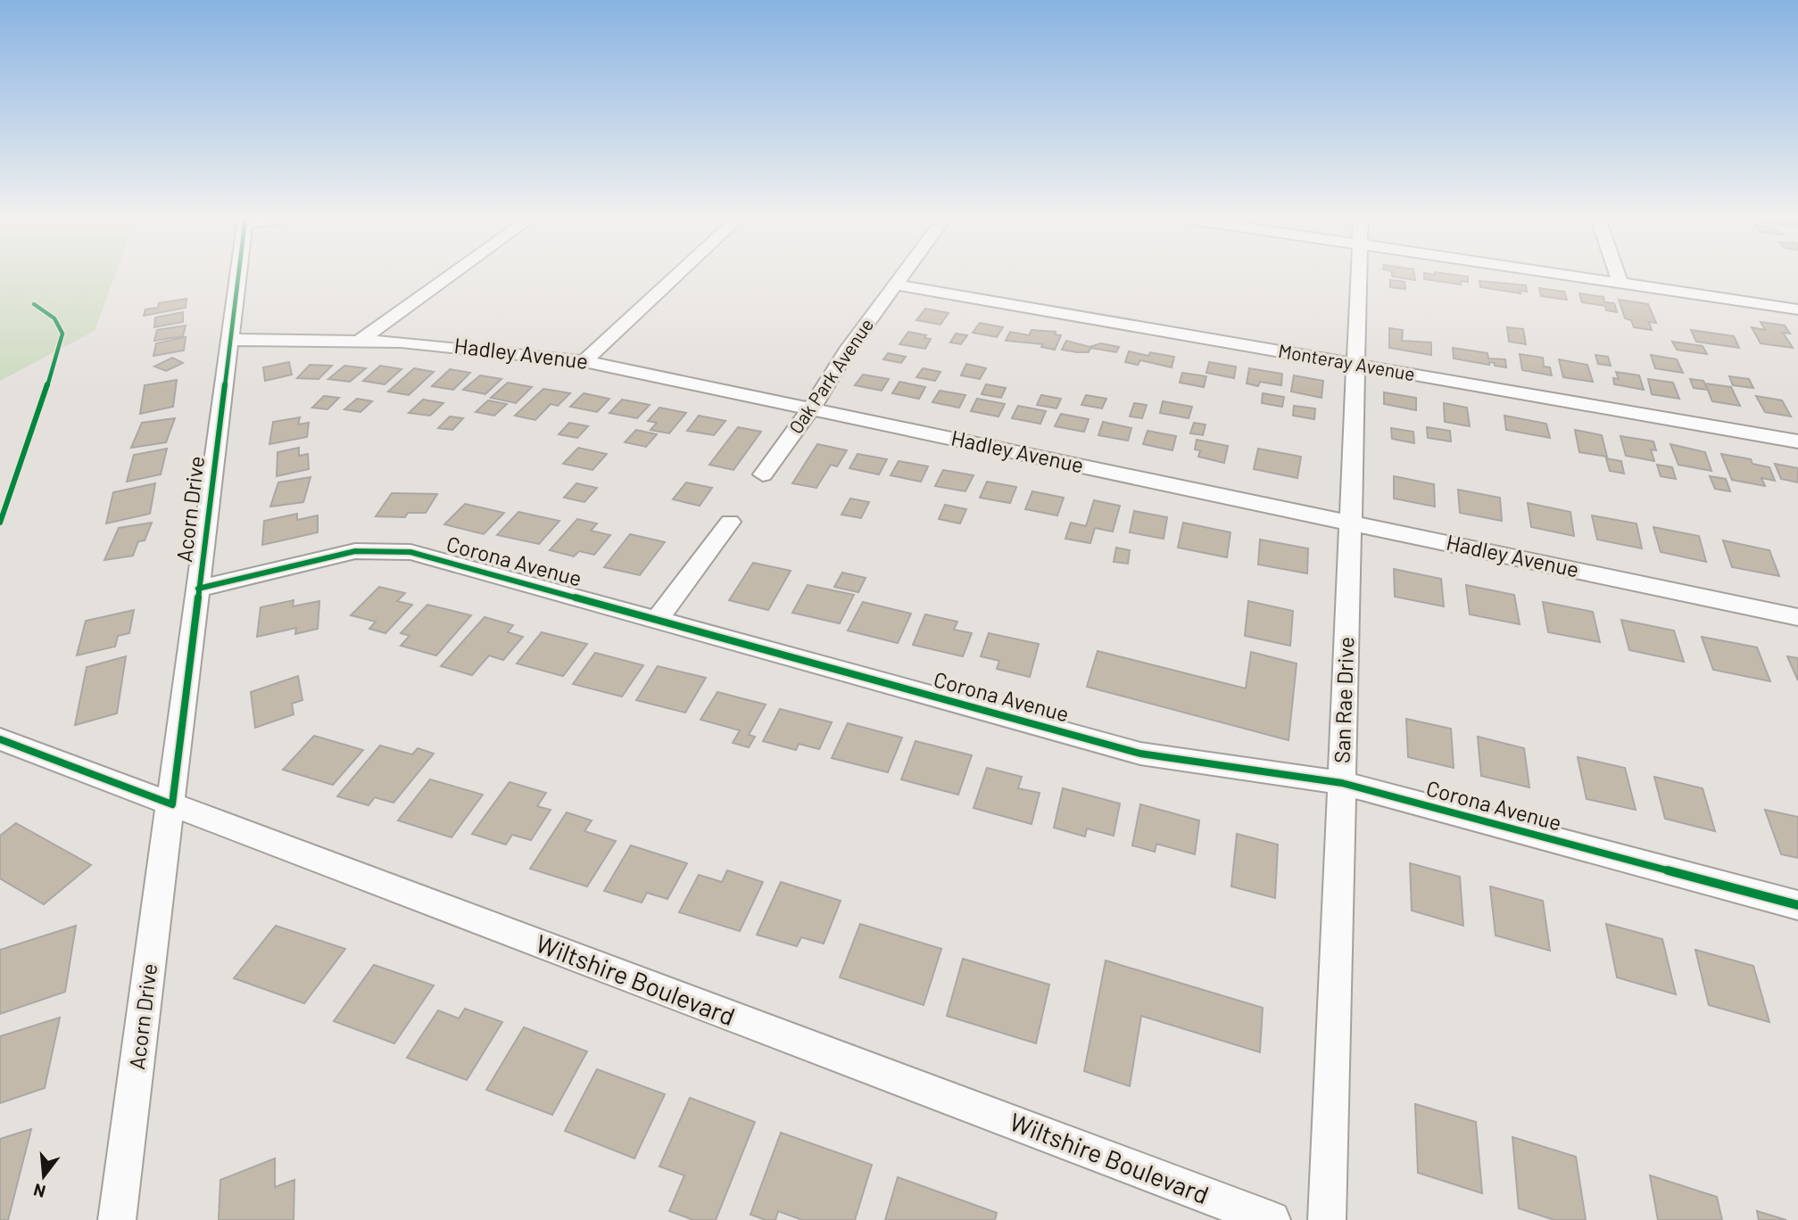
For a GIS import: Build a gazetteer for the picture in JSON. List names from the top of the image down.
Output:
{
  "streets": {
    "street": [
      "Hadley Avenue",
      "Monteray Avenue",
      "Oak Park Avenue",
      "Acorn Drive",
      "Corona Avenue",
      "San Rae Drive",
      "Wiltshire Boulevard"
    ]
  },
  "crossings": [
    ["Hadley Avenue", "Oak Park Avenue"],
    ["Hadley Avenue", "Acorn Drive"],
    ["Hadley Avenue", "San Rae Drive"],
    ["Monteray Avenue", "Oak Park Avenue"],
    ["Monteray Avenue", "San Rae Drive"],
    ["Acorn Drive", "Corona Avenue"],
    ["Acorn Drive", "Wiltshire Boulevard"],
    ["Corona Avenue", "San Rae Drive"]
  ],
  "north": "bottom"
}
